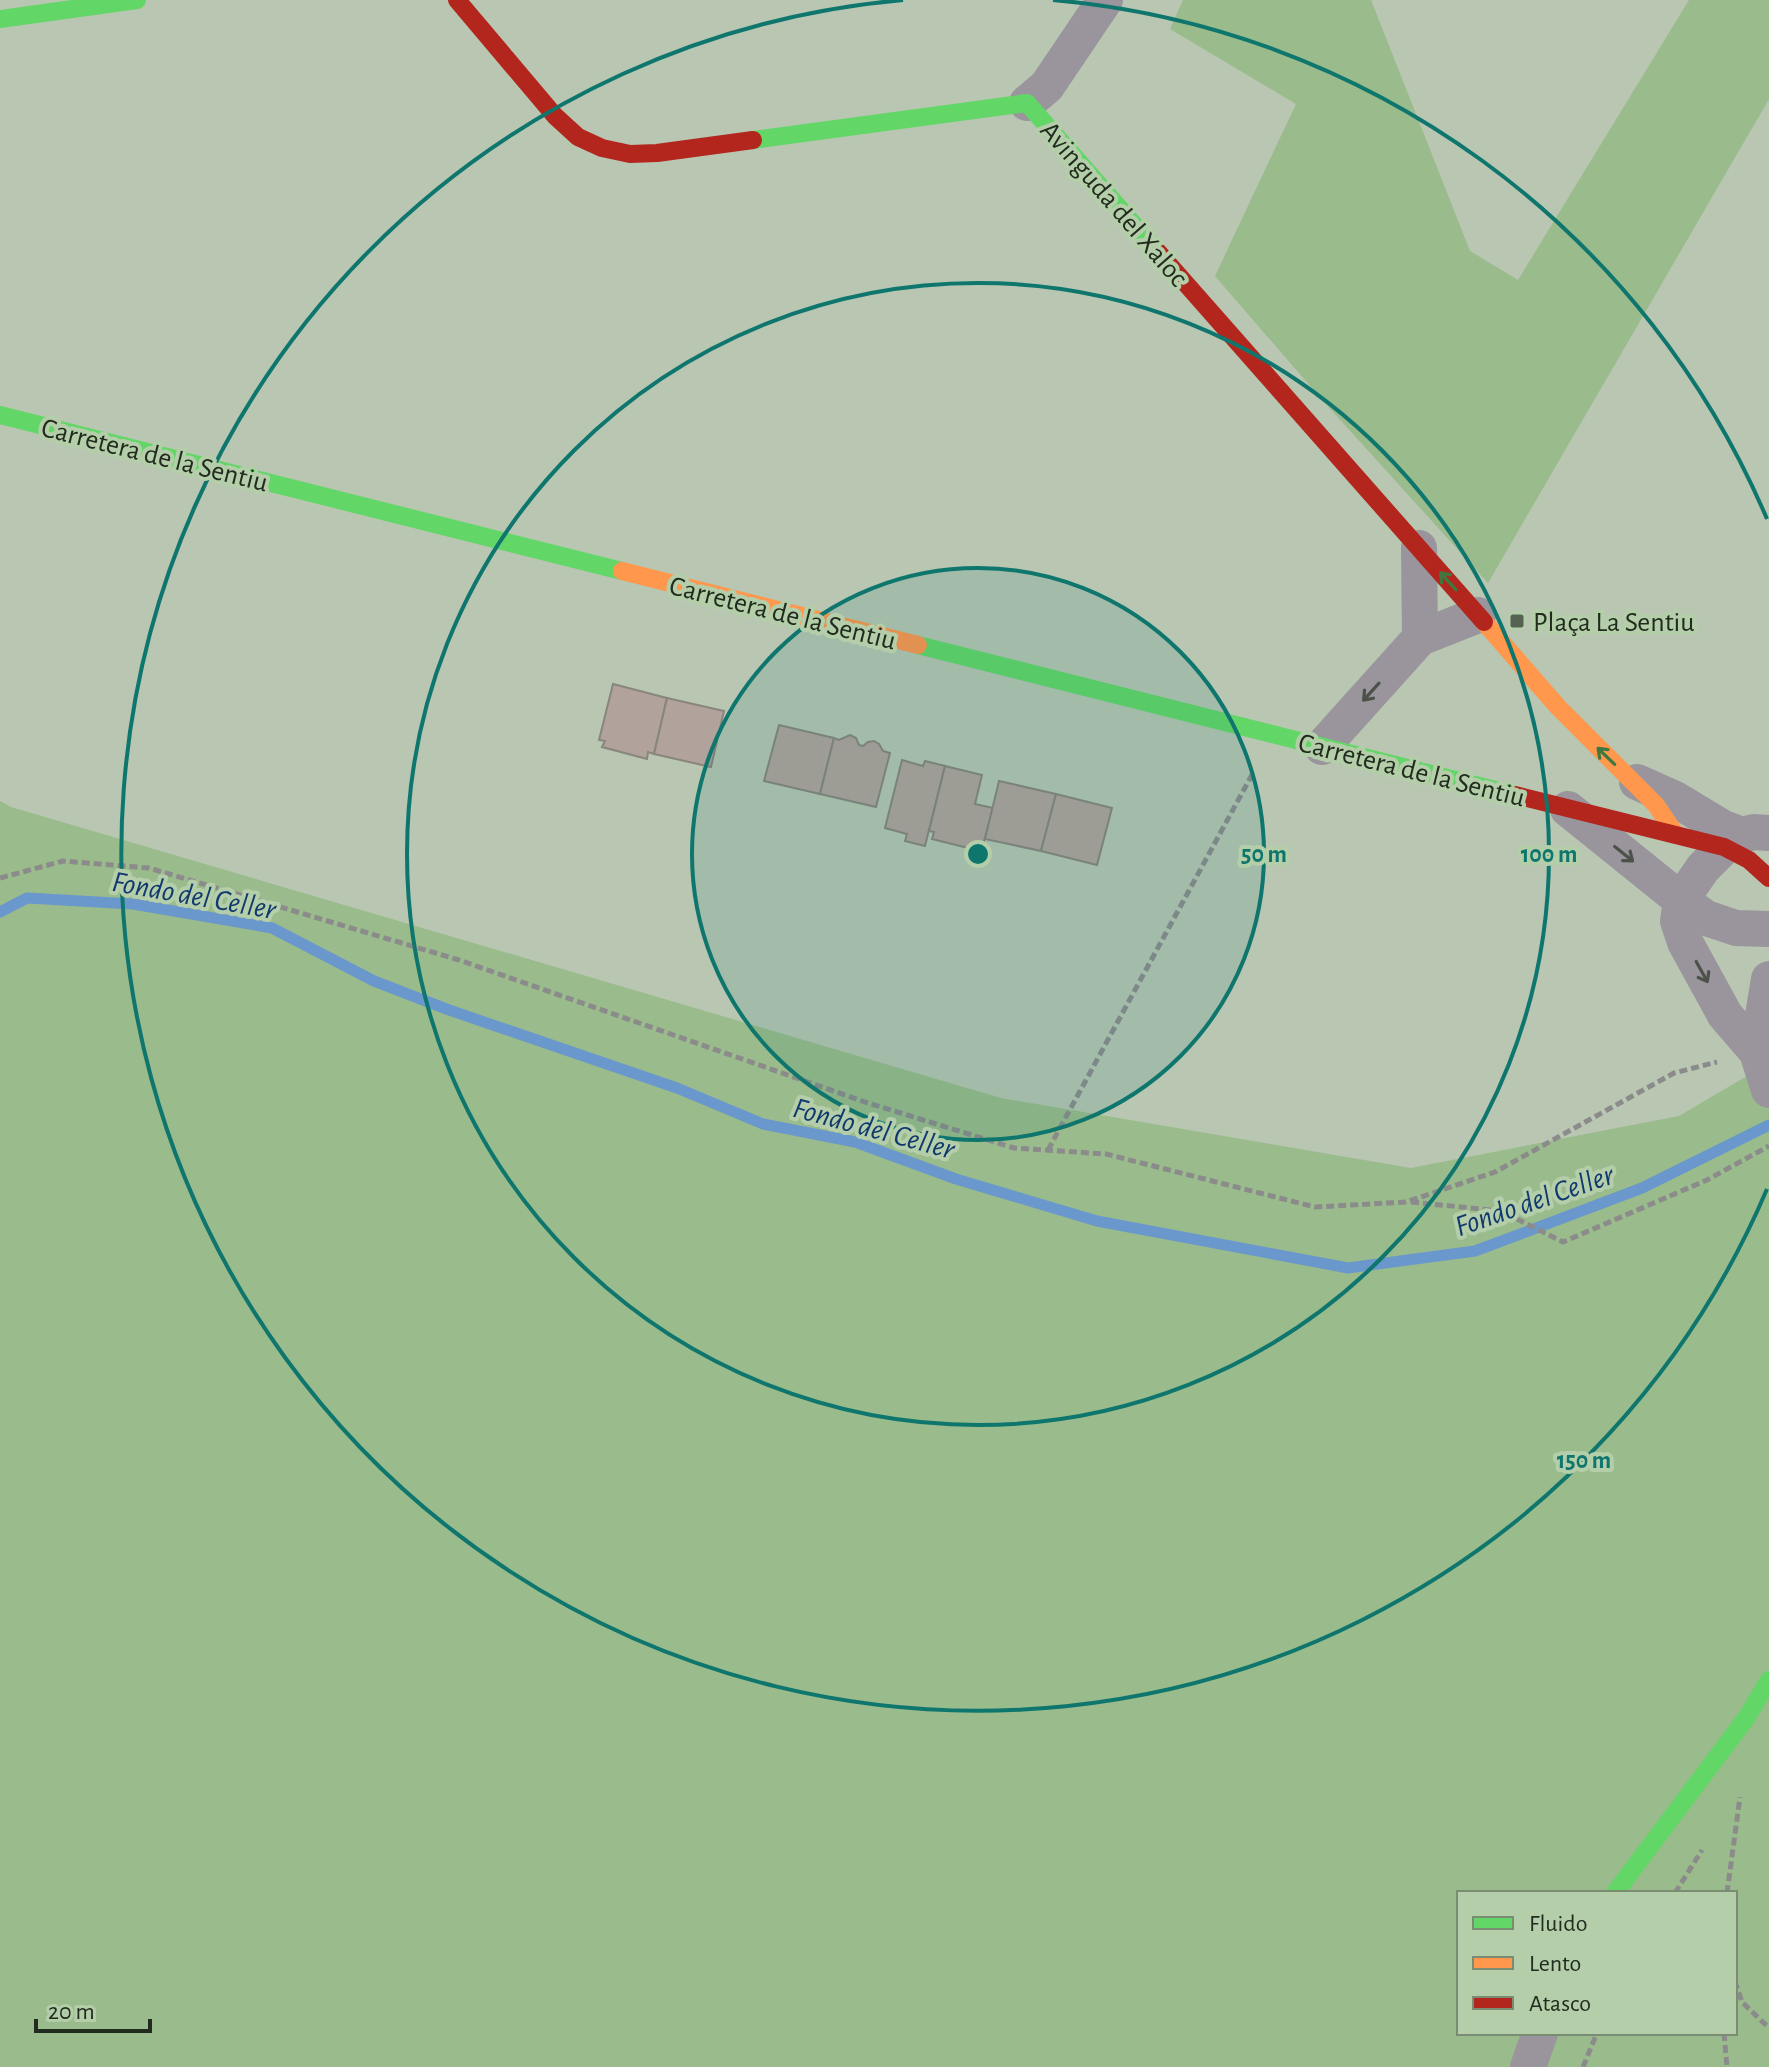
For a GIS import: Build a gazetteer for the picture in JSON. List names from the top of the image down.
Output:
{
  "streets": {
    "street": ["Avinguda del Xaloc", "Carretera de la Sentiu"]
  },
  "water": ["Fondo del Celler"],
  "places": {
    "transit": ["Plaça La Sentiu"]
  },
  "legend": ["Fluido", "Lento", "Atasco"],
  "scale_bar": "20 m",
  "rings": ["50 m", "100 m", "150 m"]
}
